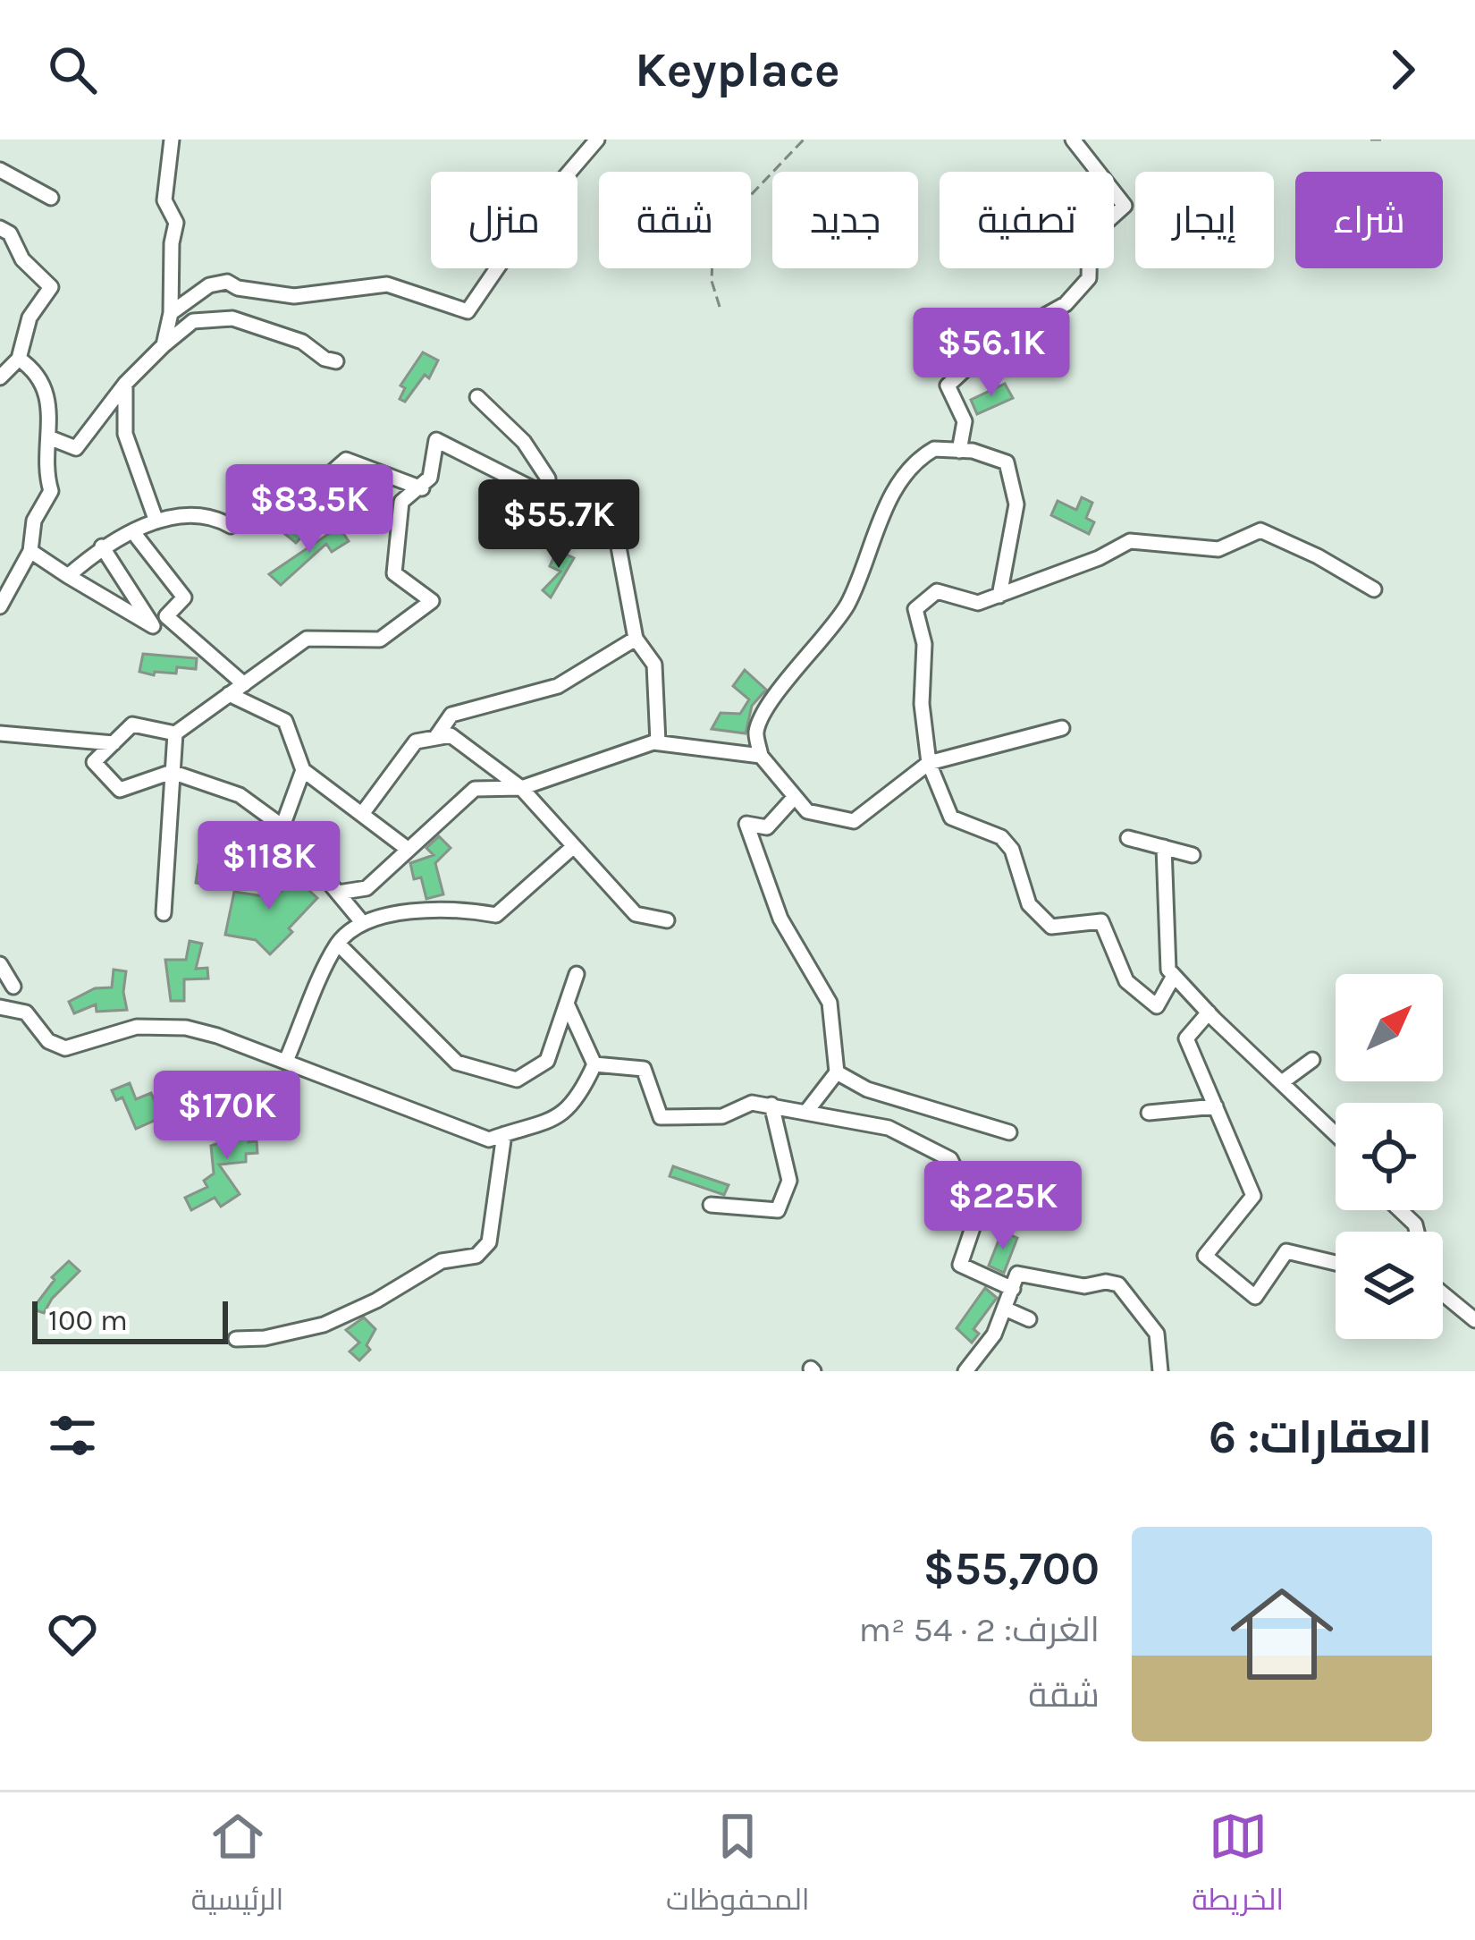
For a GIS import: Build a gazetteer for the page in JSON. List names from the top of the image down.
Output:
{
  "scale_bar": "100 m",
  "north": "top right",
  "page": {
    "header": "Keyplace",
    "chip": [
      "شراء",
      "إيجار",
      "تصفية",
      "جديد",
      "شقة",
      "منزل"
    ],
    "price": [
      "$56.1K",
      "$83.5K",
      "$55.7K",
      "$118K",
      "$170K",
      "$225K"
    ],
    "scale": "100 m",
    "heading": "العقارات: 6",
    "list": [
      {
        "name": "$55,700",
        "note": "الغرف: 2 · 54 m² · شقة"
      }
    ],
    "tabs": ["الخريطة", "المحفوظات", "الرئيسية"]
  }
}
